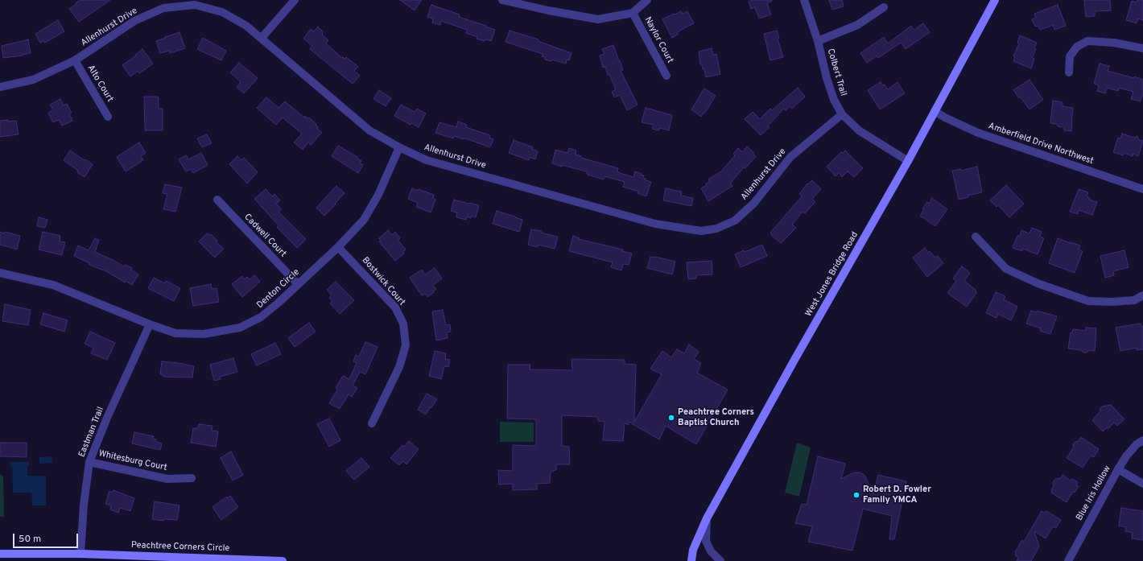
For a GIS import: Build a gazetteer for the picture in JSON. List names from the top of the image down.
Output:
{
  "streets": {
    "street": [
      "Allenhurst Drive",
      "Naylor Court",
      "Colbert Trail",
      "Alto Court",
      "Amberfield Drive Northwest",
      "Cadwell Court",
      "West Jones Bridge Road",
      "Bostwick Court",
      "Denton Circle",
      "Eastman Trail",
      "Whitesburg Court",
      "Blue Iris Hollow",
      "Peachtree Corners Circle"
    ]
  },
  "crossings": [
    ["Allenhurst Drive", "Colbert Trail"],
    ["Allenhurst Drive", "Alto Court"],
    ["Allenhurst Drive", "Denton Circle"],
    ["Colbert Trail", "West Jones Bridge Road"],
    ["Amberfield Drive Northwest", "West Jones Bridge Road"],
    ["Cadwell Court", "Denton Circle"],
    ["Bostwick Court", "Denton Circle"],
    ["Denton Circle", "Eastman Trail"],
    ["Eastman Trail", "Whitesburg Court"],
    ["Eastman Trail", "Peachtree Corners Circle"]
  ],
  "places": ["Peachtree Corners Baptist Church", "Robert D. Fowler Family YMCA"],
  "scale_bar": "50 m"
}
